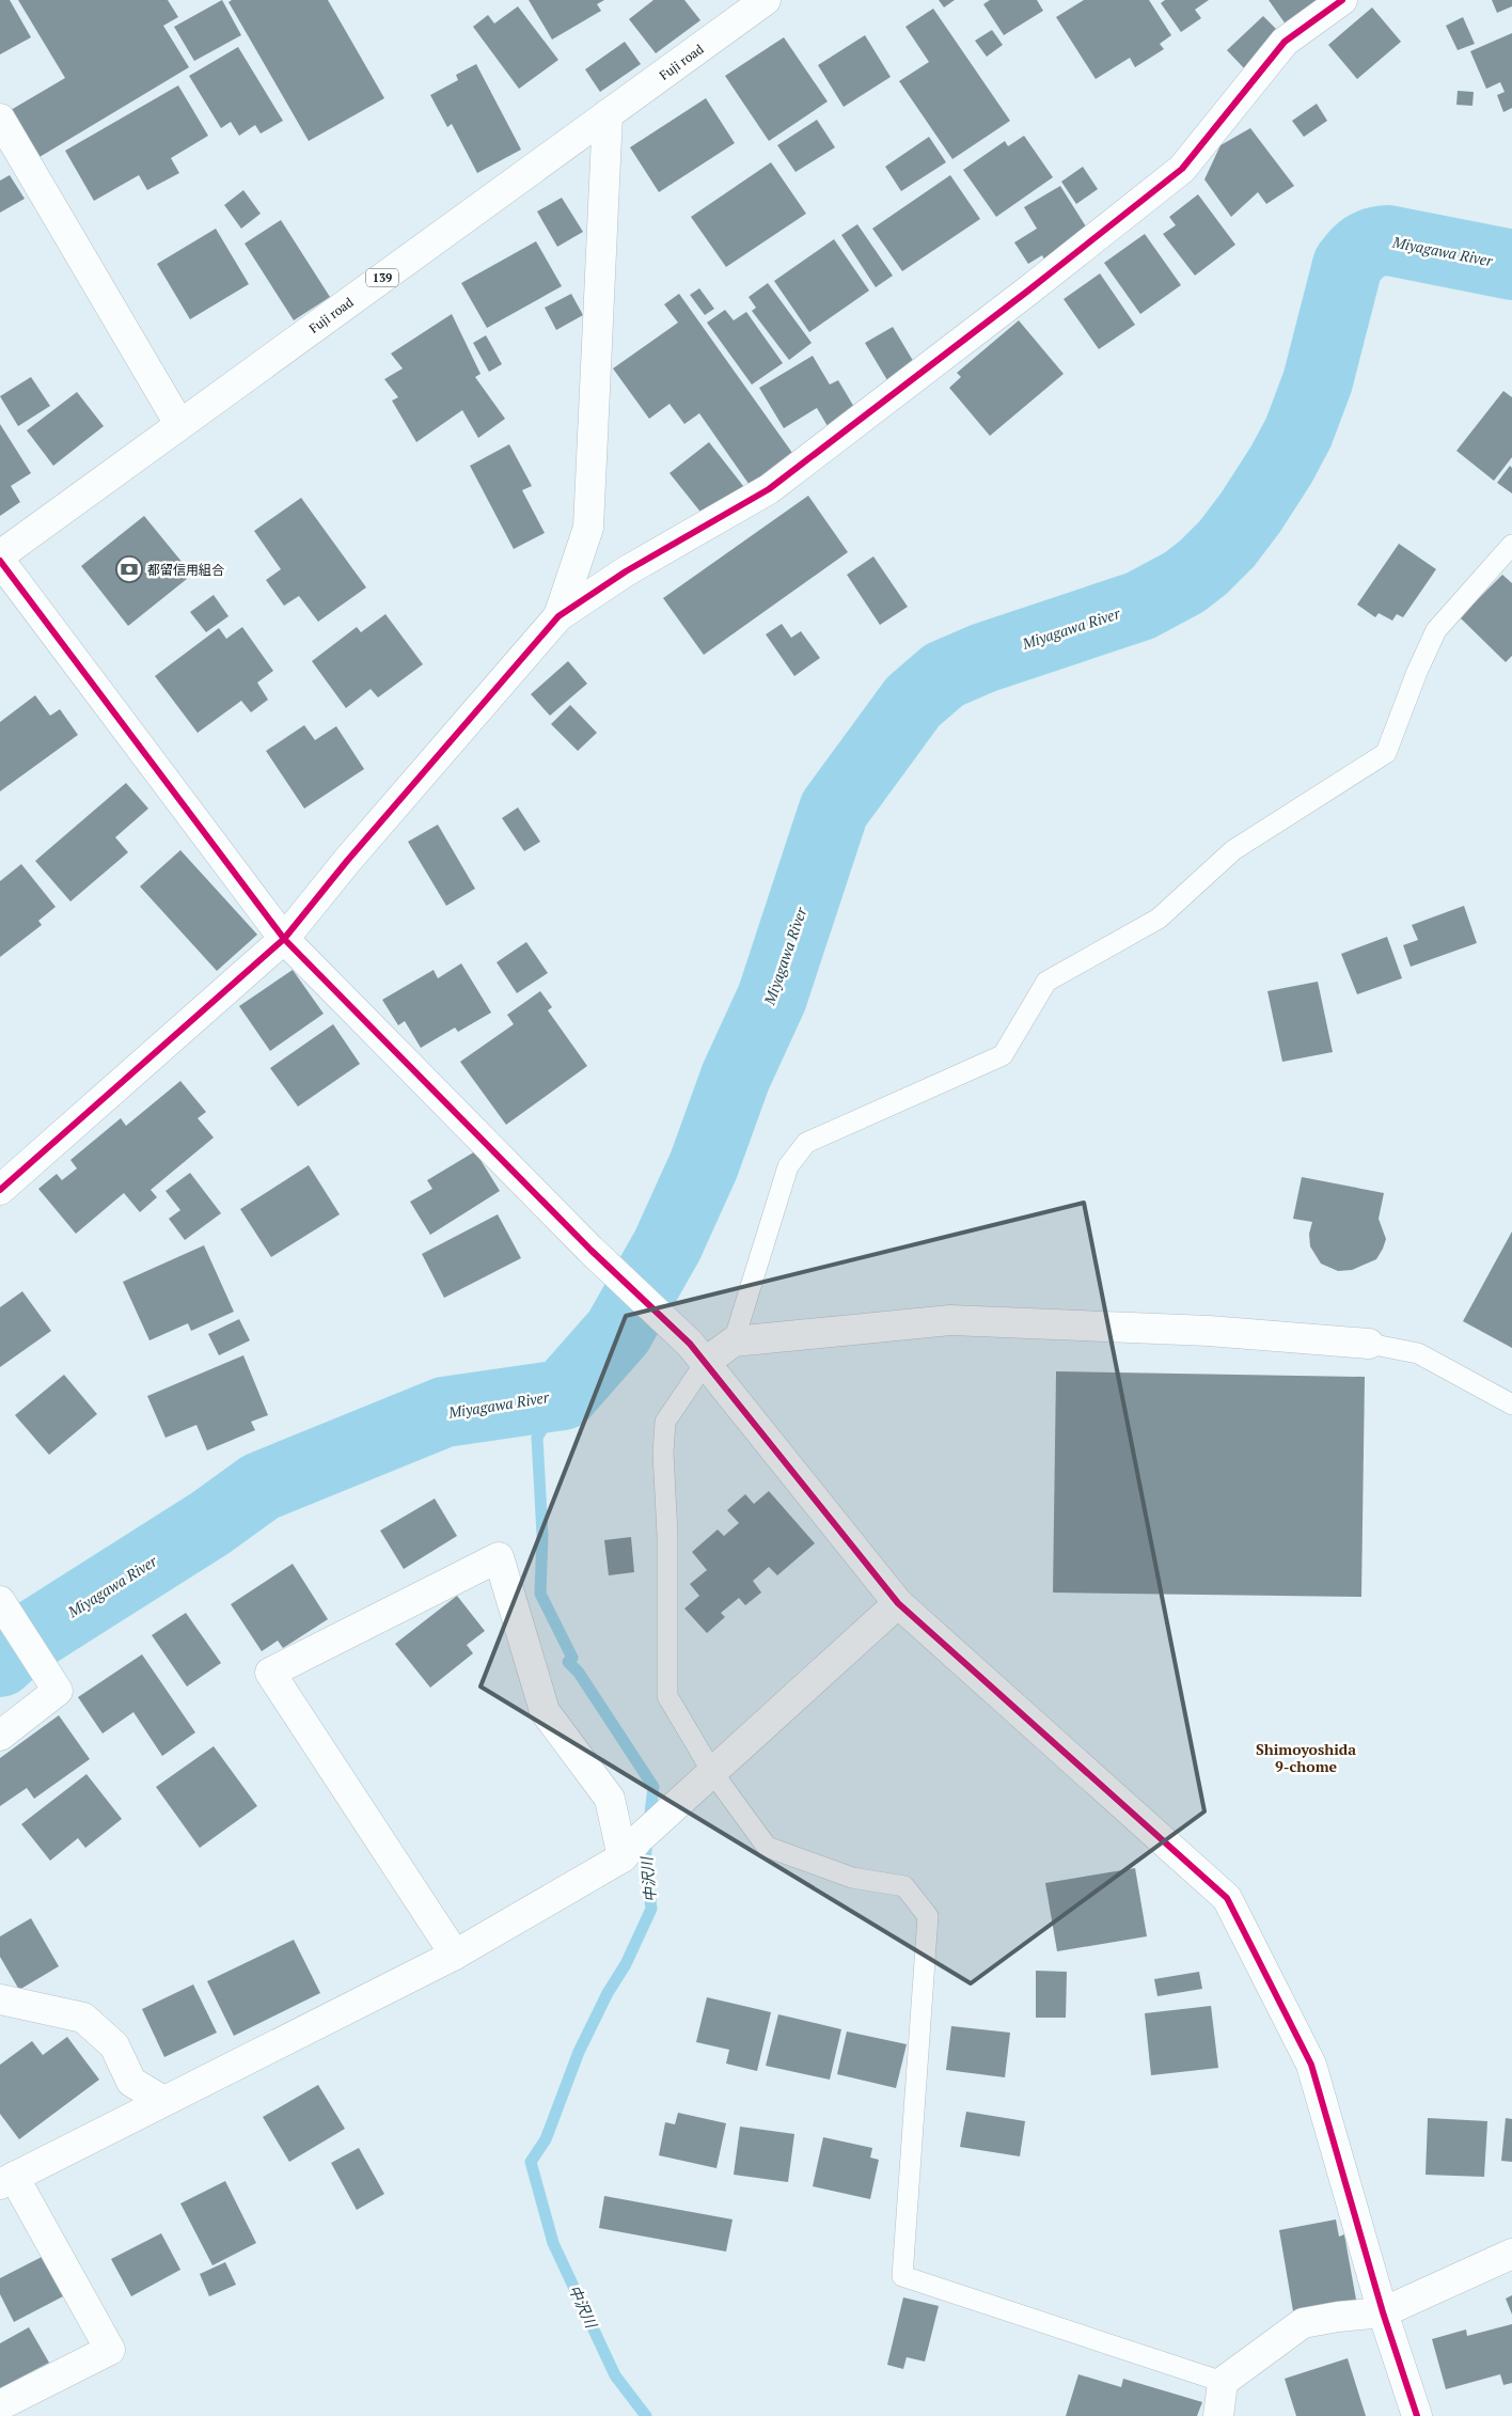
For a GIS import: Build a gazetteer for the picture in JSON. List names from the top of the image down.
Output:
{
  "streets": {
    "main road": ["Fuji road", "139"]
  },
  "districts": ["Shimoyoshida 9-chome"],
  "water": ["Miyagawa River", "中沢川"],
  "places": {
    "bank": ["都留信用組合"]
  }
}
